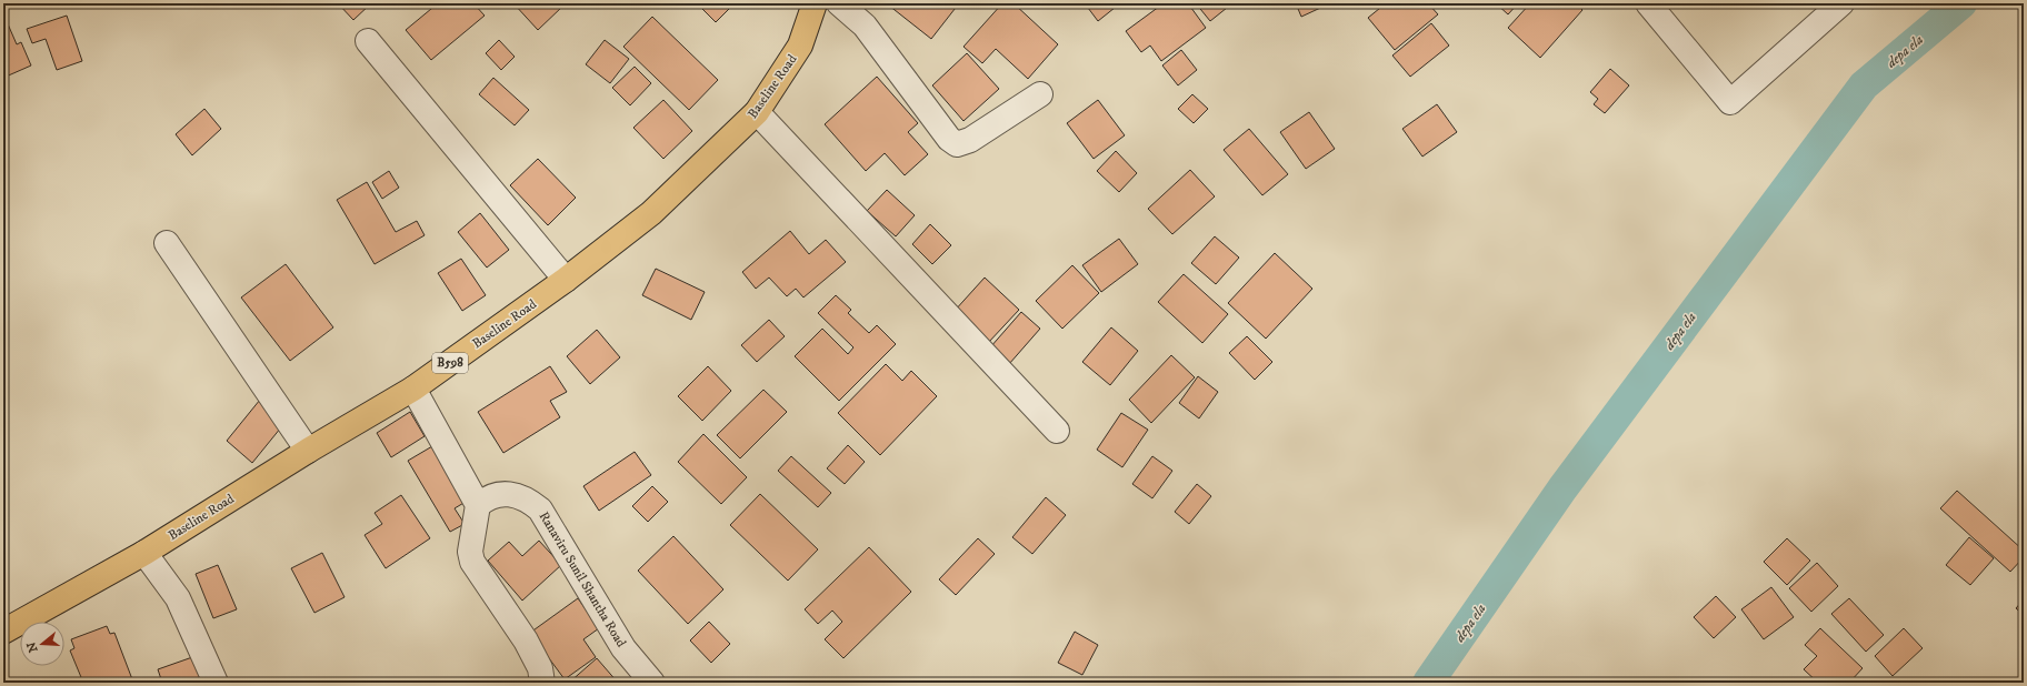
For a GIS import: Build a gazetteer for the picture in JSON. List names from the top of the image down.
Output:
{
  "streets": {
    "main road": ["Baseline Road", "B598"],
    "street": ["Ranaviru Sunil Shantha Road"]
  },
  "water": ["depa ela"],
  "north": "left"
}
